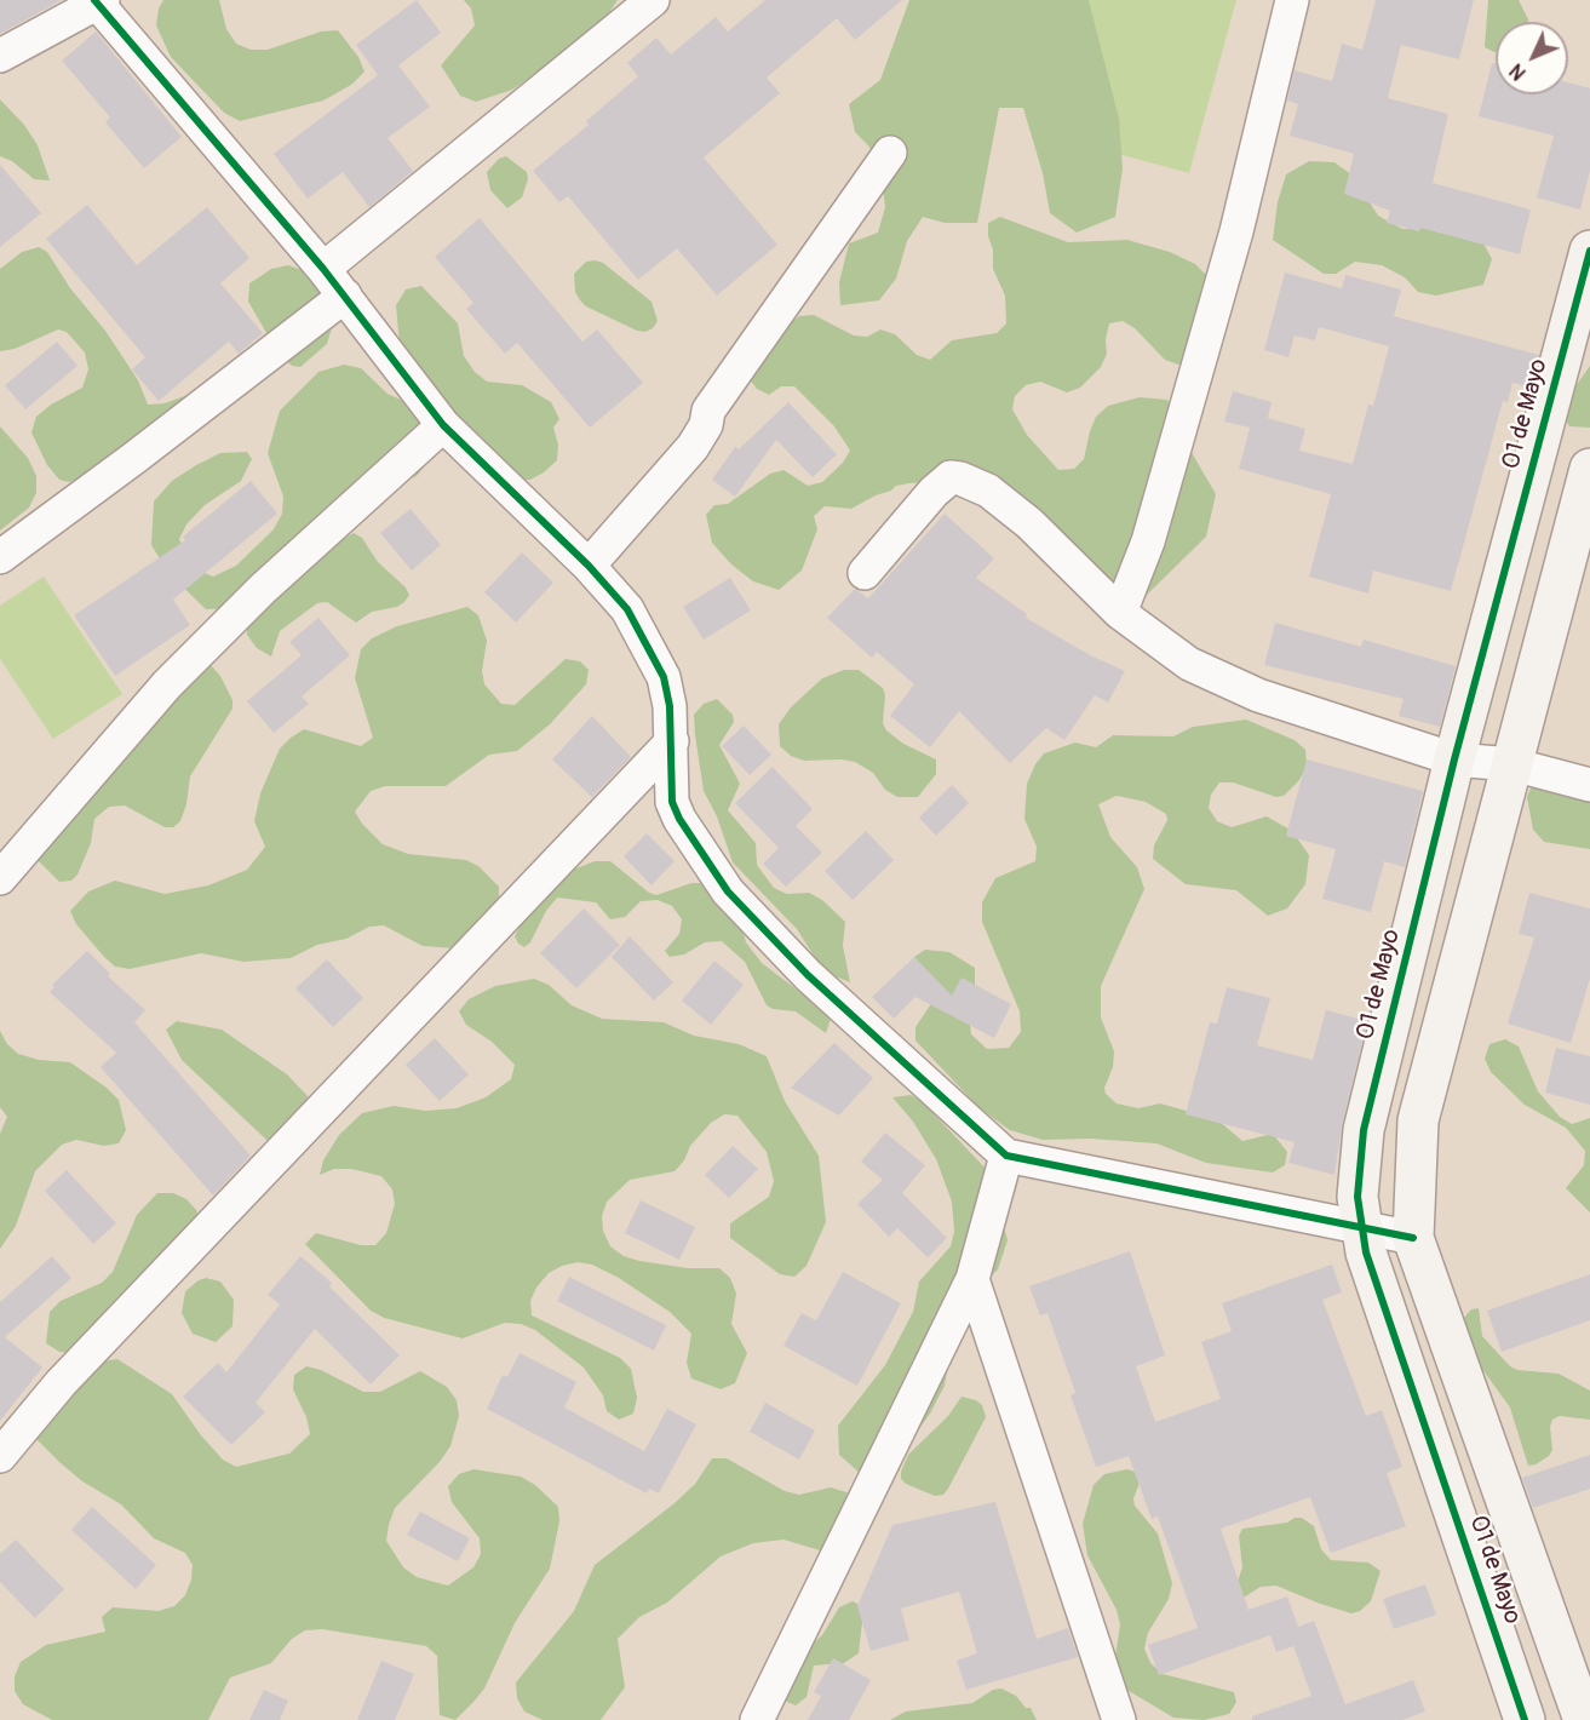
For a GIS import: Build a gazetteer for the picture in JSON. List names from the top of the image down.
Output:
{
  "streets": {
    "street": ["01 de Mayo"]
  },
  "north": "bottom left"
}
